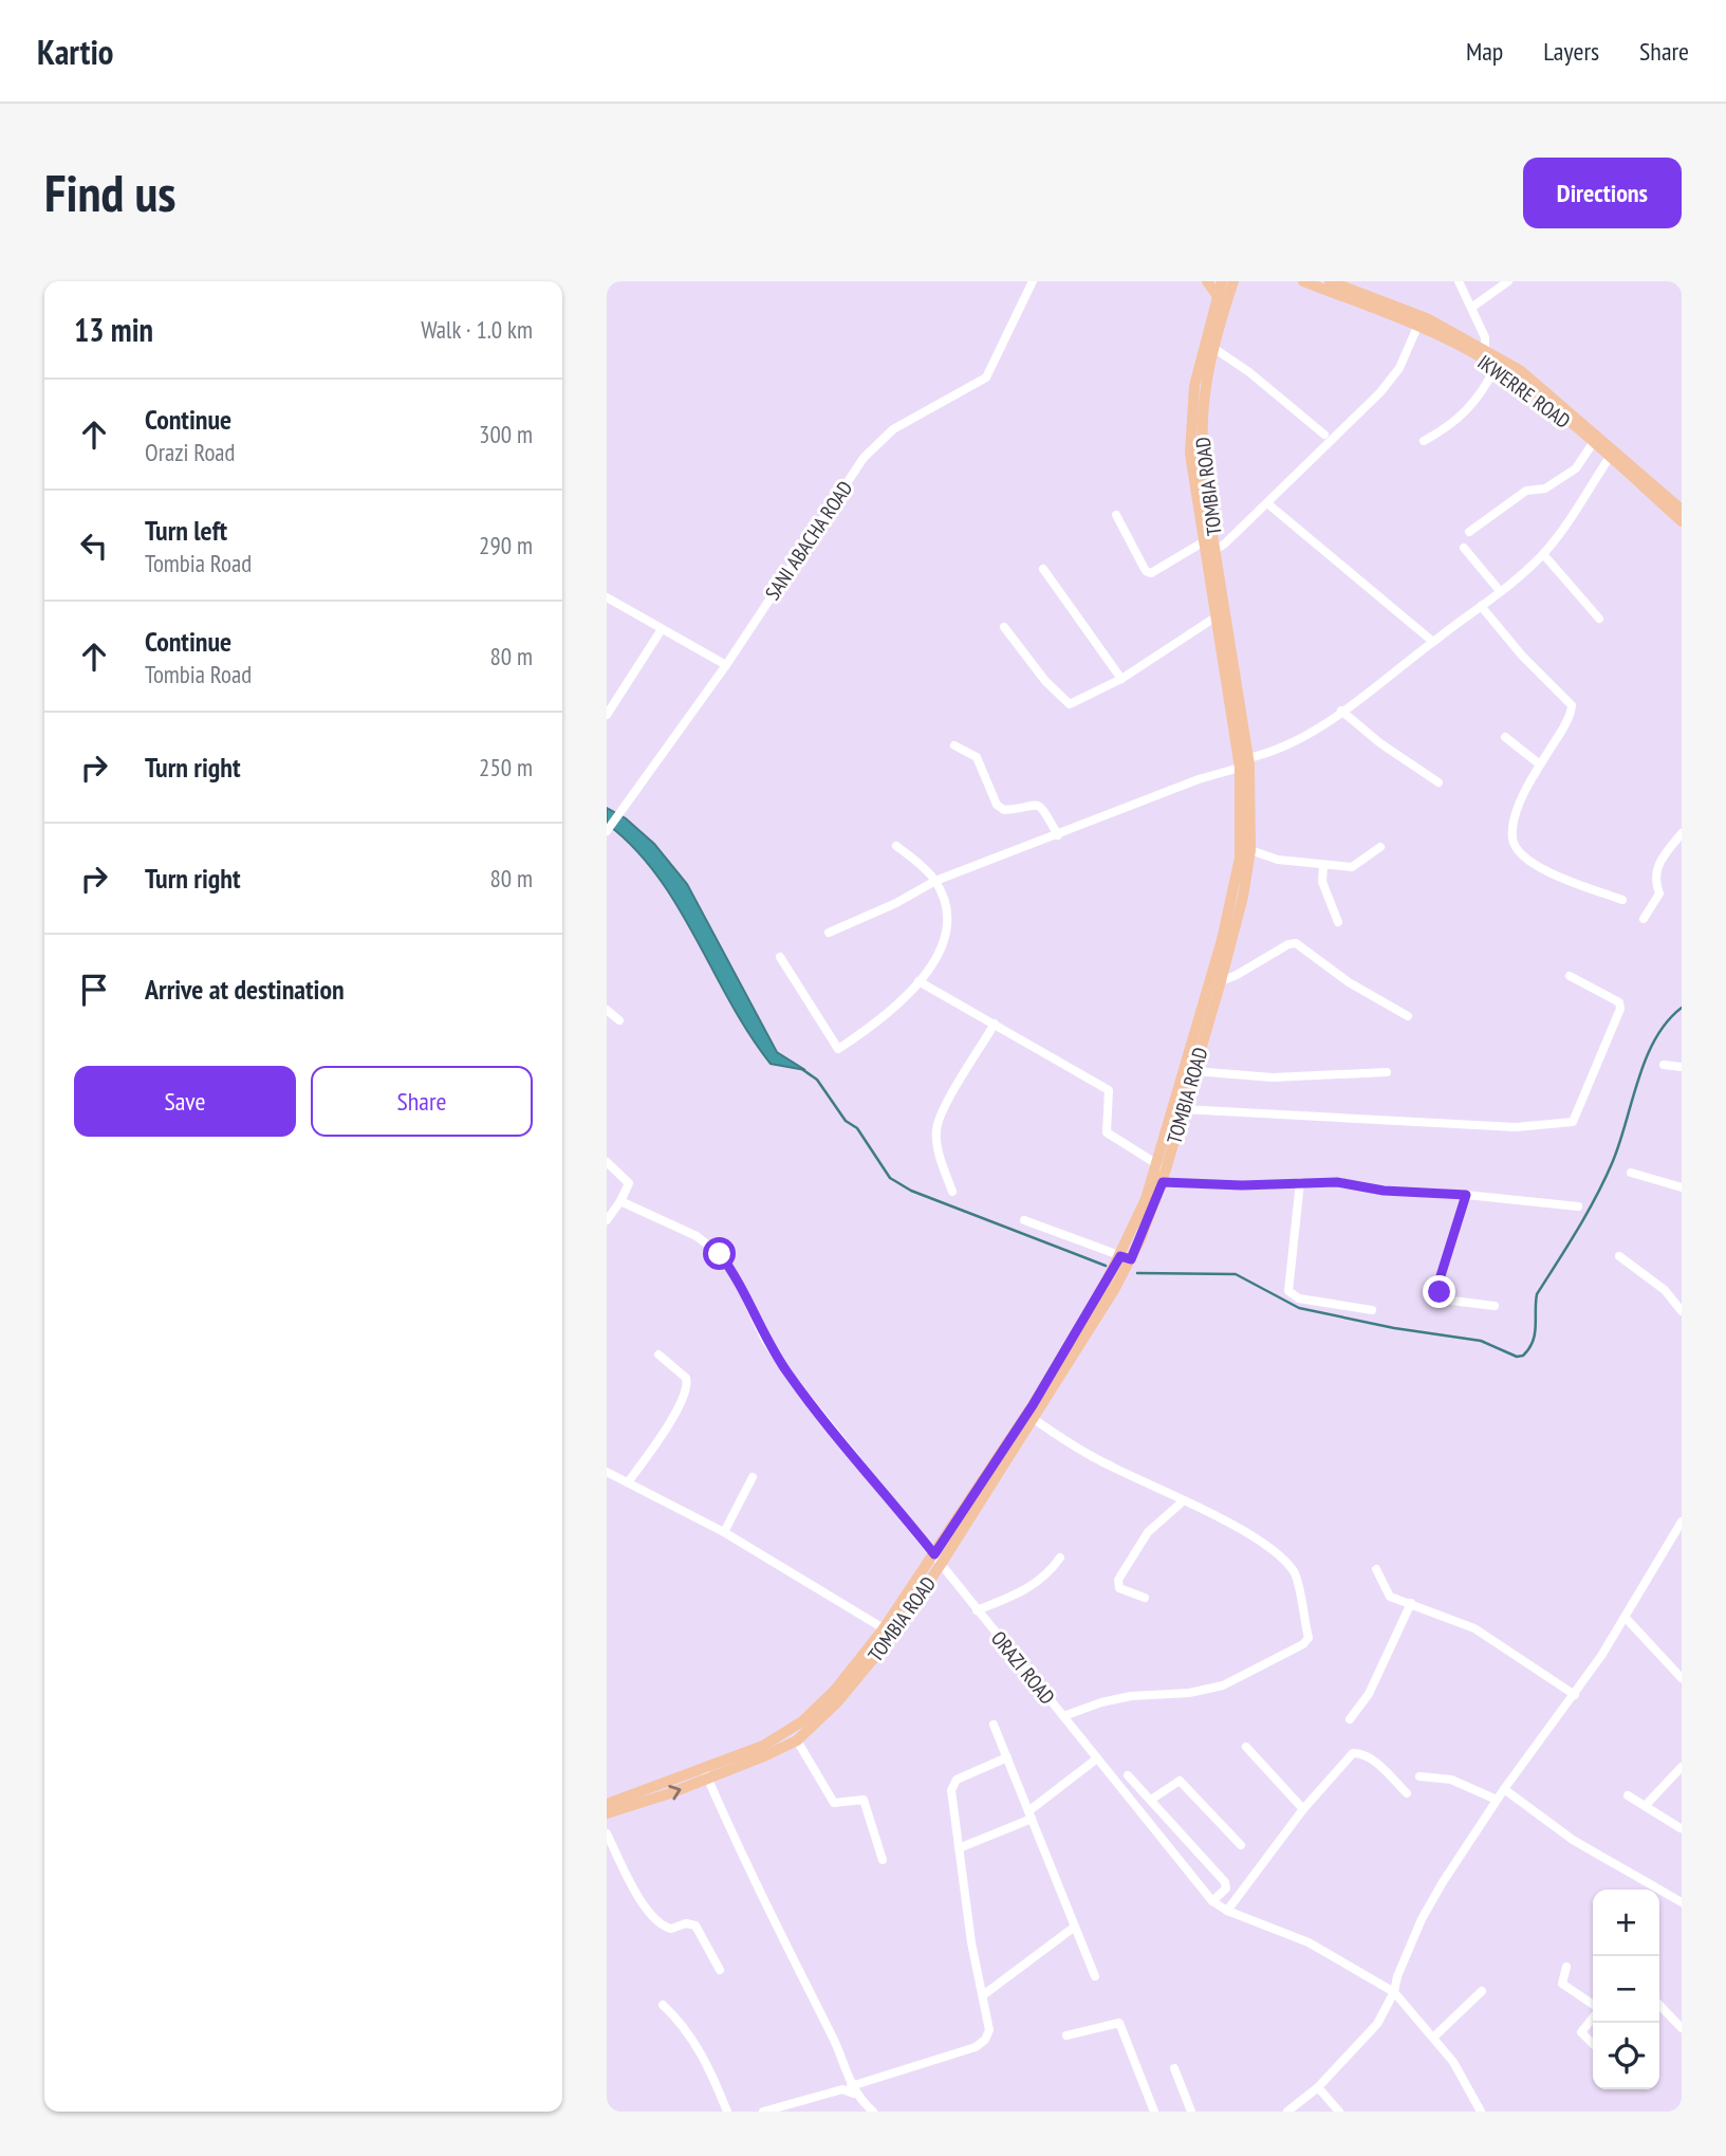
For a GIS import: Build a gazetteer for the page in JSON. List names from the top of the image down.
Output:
{
  "streets": {
    "main road": ["IKWERRE ROAD", "TOMBIA ROAD"],
    "street": ["SANI ABACHA ROAD", "ORAZI ROAD"]
  },
  "crossings": [
    ["TOMBIA ROAD", "ORAZI ROAD"]
  ],
  "page": {
    "header": "Kartio",
    "nav": ["Map", "Layers", "Share"],
    "buttons": [
      "Directions",
      ["Save", "Share"]
    ],
    "title": "Find us",
    "heading": ["13 min", "Walk · 1.0 km"],
    "list": [
      ["Continue", "Orazi Road", "300 m"],
      ["Turn left", "Tombia Road", "290 m"],
      ["Continue", "Tombia Road", "80 m"],
      ["Turn right", "250 m"],
      ["Turn right", "80 m"],
      "Arrive at destination"
    ],
    "map_buttons": ["+", "−"]
  }
}
